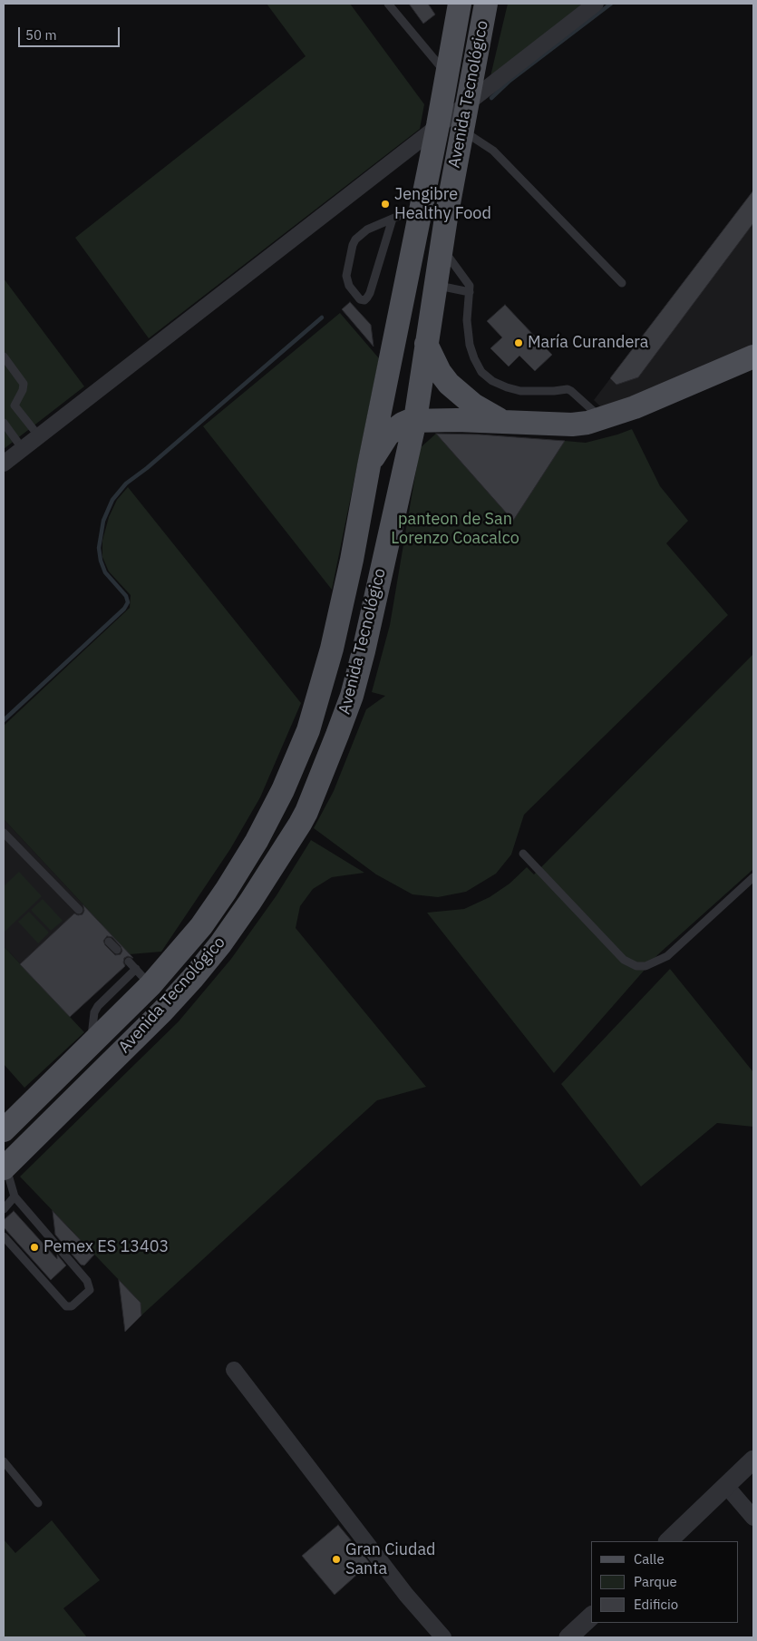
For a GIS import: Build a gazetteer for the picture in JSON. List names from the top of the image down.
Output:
{
  "streets": {
    "main road": ["Avenida Tecnológico"]
  },
  "parks": ["panteon de San Lorenzo Coacalco"],
  "places": [
    "Jengibre Healthy Food",
    "María Curandera",
    "Pemex ES 13403",
    "Gran Ciudad Santa"
  ],
  "legend": ["Calle", "Parque", "Edificio"],
  "scale_bar": "50 m"
}
